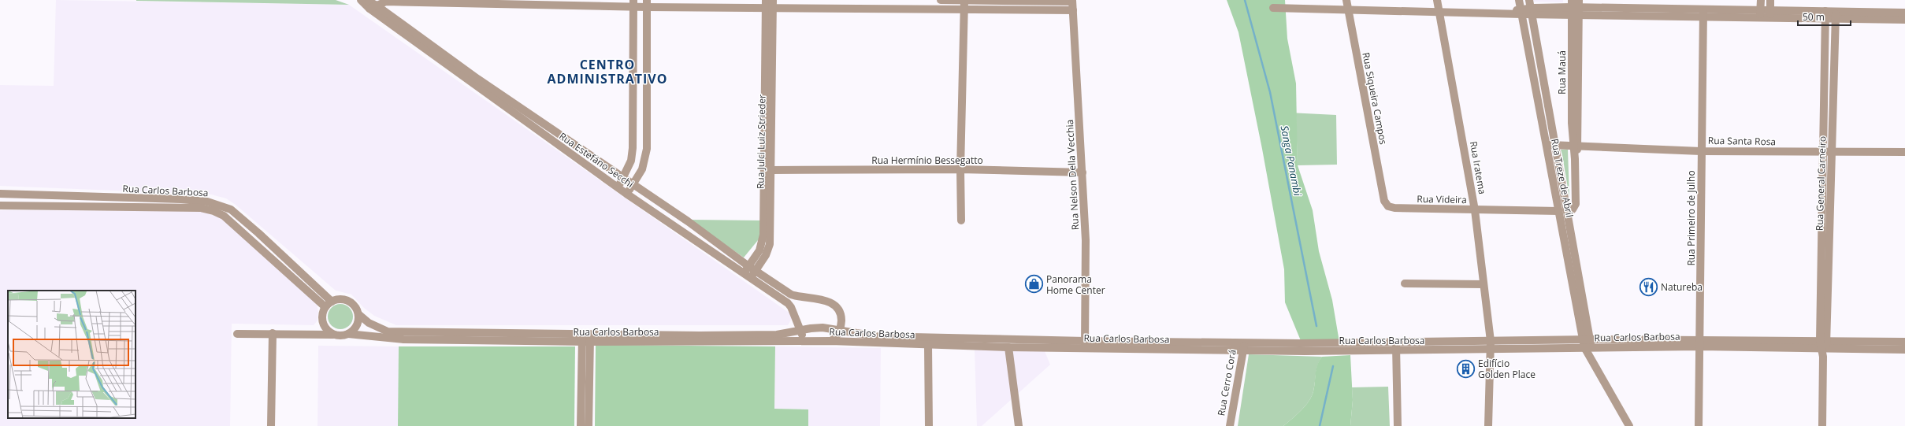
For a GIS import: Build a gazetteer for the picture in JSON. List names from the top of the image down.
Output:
{
  "streets": {
    "street": [
      "Rua Mauá",
      "Rua Siqueira Campos",
      "Rua Santa Rosa",
      "Rua Julci Luiz Strieder",
      "Rua Estefáno Secchi",
      "Rua Hermínio Bessegatto",
      "Rua Iratema",
      "Rua Nelson Della Vecchia",
      "Rua Treze de Abril",
      "Rua General Carneiro",
      "Rua Carlos Barbosa",
      "Rua Videira",
      "Rua Primeiro de Julho",
      "Rua Cerro Corá"
    ]
  },
  "crossings": [
    ["Rua Mauá", "Rua Santa Rosa"],
    ["Rua Mauá", "Rua Treze de Abril"],
    ["Rua Mauá", "Rua Videira"],
    ["Rua Siqueira Campos", "Rua Videira"],
    ["Rua Santa Rosa", "Rua Treze de Abril"],
    ["Rua Santa Rosa", "Rua General Carneiro"],
    ["Rua Santa Rosa", "Rua Primeiro de Julho"],
    ["Rua Julci Luiz Strieder", "Rua Estefáno Secchi"],
    ["Rua Julci Luiz Strieder", "Rua Hermínio Bessegatto"],
    ["Rua Estefáno Secchi", "Rua Carlos Barbosa"],
    ["Rua Hermínio Bessegatto", "Rua Nelson Della Vecchia"],
    ["Rua Iratema", "Rua Carlos Barbosa"],
    ["Rua Iratema", "Rua Videira"],
    ["Rua Nelson Della Vecchia", "Rua Carlos Barbosa"],
    ["Rua Treze de Abril", "Rua Carlos Barbosa"],
    ["Rua Treze de Abril", "Rua Videira"],
    ["Rua General Carneiro", "Rua Carlos Barbosa"],
    ["Rua Carlos Barbosa", "Rua Primeiro de Julho"],
    ["Rua Carlos Barbosa", "Rua Cerro Corá"]
  ],
  "districts": ["CENTRO ADMINISTRATIVO"],
  "water": ["Sanga Panambi"],
  "places": {
    "shop": ["Panorama Home Center"],
    "restaurant": ["Natureba"],
    "building": ["Edifício Golden Place"]
  },
  "scale_bar": "50 m"
}
